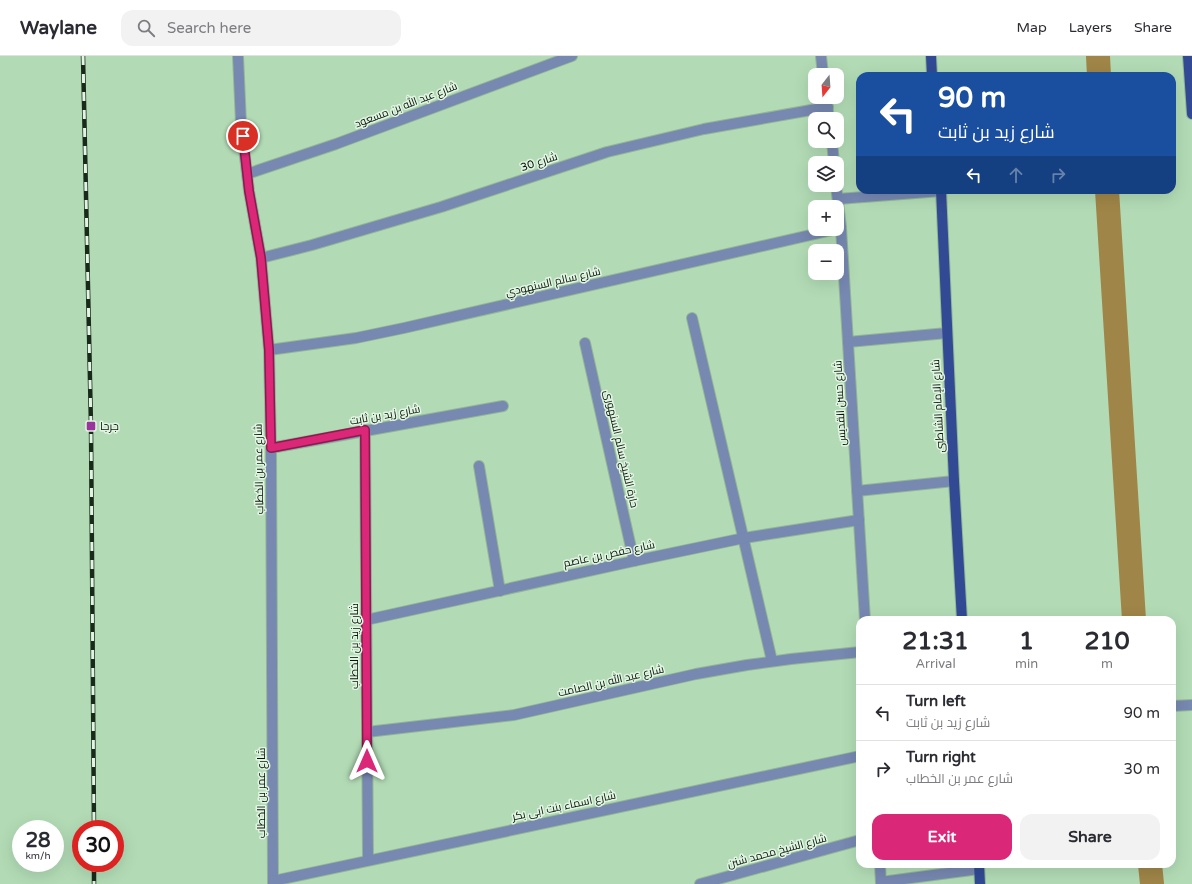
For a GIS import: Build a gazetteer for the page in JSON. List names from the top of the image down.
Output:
{
  "streets": {
    "main road": ["شارع الإمام الشاطبى"],
    "street": [
      "شارع عبد الله بن مسعود",
      "شارع 30",
      "شارع سالم السنهودي",
      "شارع حسن القديس",
      "شارع زيد بن ثابت",
      "حارة الشيخ سالم السنهورى",
      "شارع عمر بن الخطاب",
      "شارع حفص بن عاصم",
      "شارع زيد بن الخطاب",
      "شارع عبد الله بن الصامت",
      "شارع اسماء بنت ابى بكر",
      "شارع الشيخ محمد شنن"
    ]
  },
  "crossings": [
    ["شارع عبد الله بن مسعود", "شارع عمر بن الخطاب"],
    ["شارع 30", "شارع عمر بن الخطاب"],
    ["شارع سالم السنهودي", "شارع عمر بن الخطاب"],
    ["شارع حسن القديس", "شارع حفص بن عاصم"],
    ["شارع زيد بن ثابت", "شارع عمر بن الخطاب"],
    ["شارع زيد بن ثابت", "شارع زيد بن الخطاب"],
    ["حارة الشيخ سالم السنهورى", "شارع حفص بن عاصم"],
    ["شارع عمر بن الخطاب", "شارع اسماء بنت ابى بكر"],
    ["شارع حفص بن عاصم", "شارع زيد بن الخطاب"],
    ["شارع زيد بن الخطاب", "شارع عبد الله بن الصامت"],
    ["شارع زيد بن الخطاب", "شارع اسماء بنت ابى بكر"]
  ],
  "places": {
    "transit": ["جرجا"]
  },
  "north": "bottom",
  "page": {
    "header": "Waylane",
    "search": "Search here",
    "nav": ["Map", "Layers", "Share"],
    "map_buttons": ["+", "−"],
    "turn": ["90 m", "شارع زيد بن ثابت"],
    "eta": [
      "21:31",
      "Arrival",
      "1",
      "min",
      "210",
      "m"
    ],
    "list": [
      {
        "name": "Turn left",
        "note": "شارع زيد بن ثابت",
        "value": "90 m"
      },
      {
        "name": "Turn right",
        "note": "شارع عمر بن الخطاب",
        "value": "30 m"
      }
    ],
    "buttons": ["Exit", "Share"],
    "speed": "28 km/h",
    "limit": "30"
  }
}
